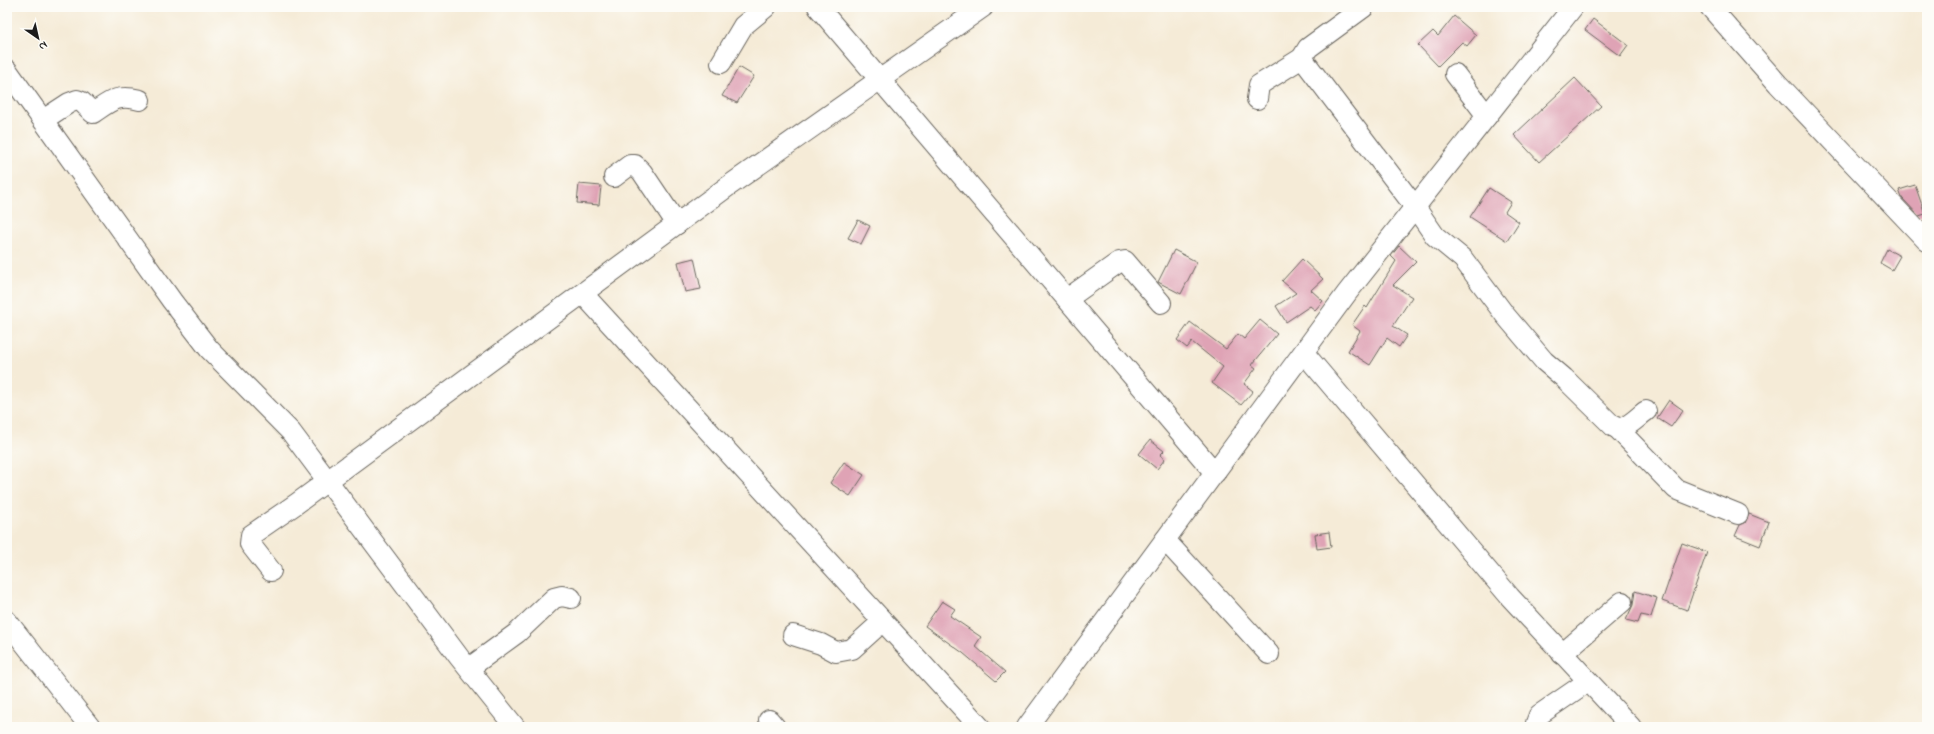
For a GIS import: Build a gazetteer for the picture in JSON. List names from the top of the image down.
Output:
{
  "north": "bottom right"
}
